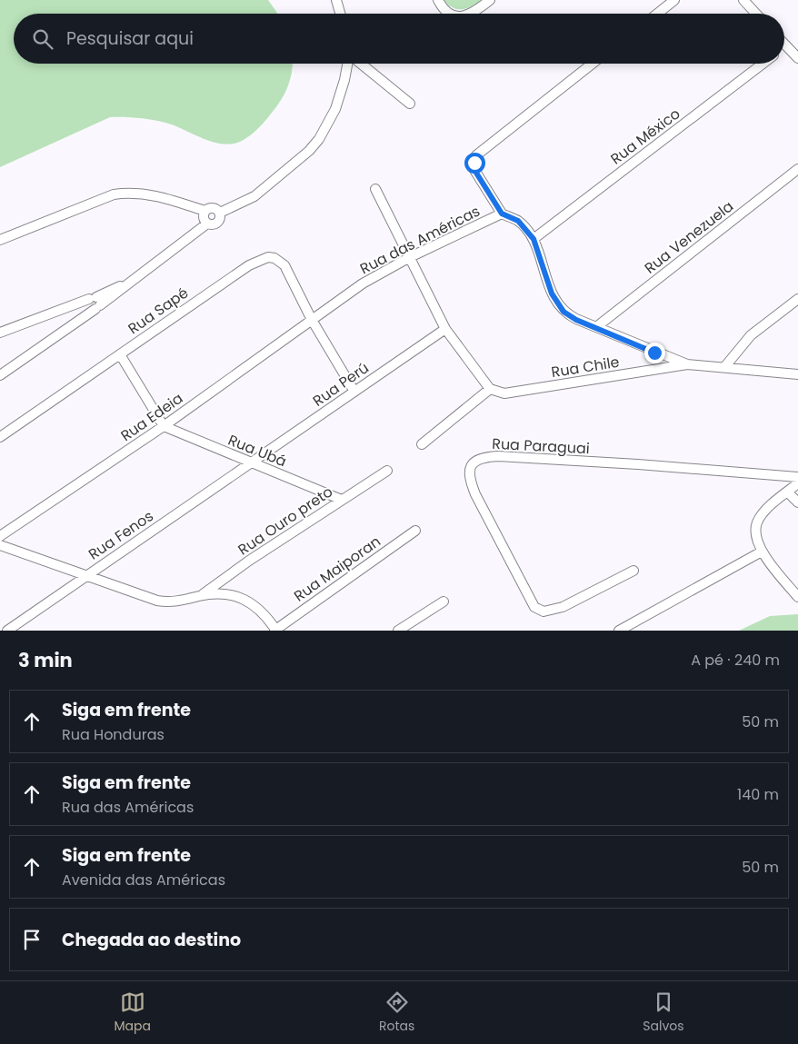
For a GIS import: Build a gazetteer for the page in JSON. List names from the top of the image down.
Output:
{
  "streets": {
    "street": [
      "Rua México",
      "Rua Venezuela",
      "Rua das Américas",
      "Rua Sapé",
      "Rua Chile",
      "Rua Perú",
      "Rua Edeia",
      "Rua Paraguai",
      "Rua Ubá",
      "Rua Ouro preto",
      "Rua Fenos",
      "Rua Maiporan"
    ]
  },
  "crossings": [
    ["Rua México", "Rua das Américas"],
    ["Rua Venezuela", "Rua das Américas"],
    ["Rua das Américas", "Rua Sapé"],
    ["Rua das Américas", "Rua Chile"],
    ["Rua das Américas", "Rua Edeia"],
    ["Rua Sapé", "Rua Perú"],
    ["Rua Sapé", "Rua Edeia"],
    ["Rua Perú", "Rua Ubá"],
    ["Rua Perú", "Rua Fenos"],
    ["Rua Edeia", "Rua Ubá"],
    ["Rua Ubá", "Rua Ouro preto"],
    ["Rua Ubá", "Rua Fenos"]
  ],
  "page": {
    "search": "Pesquisar aqui",
    "heading": ["3 min", "A pé · 240 m"],
    "list": [
      ["Siga em frente", "Rua Honduras", "50 m"],
      ["Siga em frente", "Rua das Américas", "140 m"],
      ["Siga em frente", "Avenida das Américas", "50 m"],
      "Chegada ao destino"
    ],
    "nav": ["Mapa", "Rotas", "Salvos"]
  }
}
